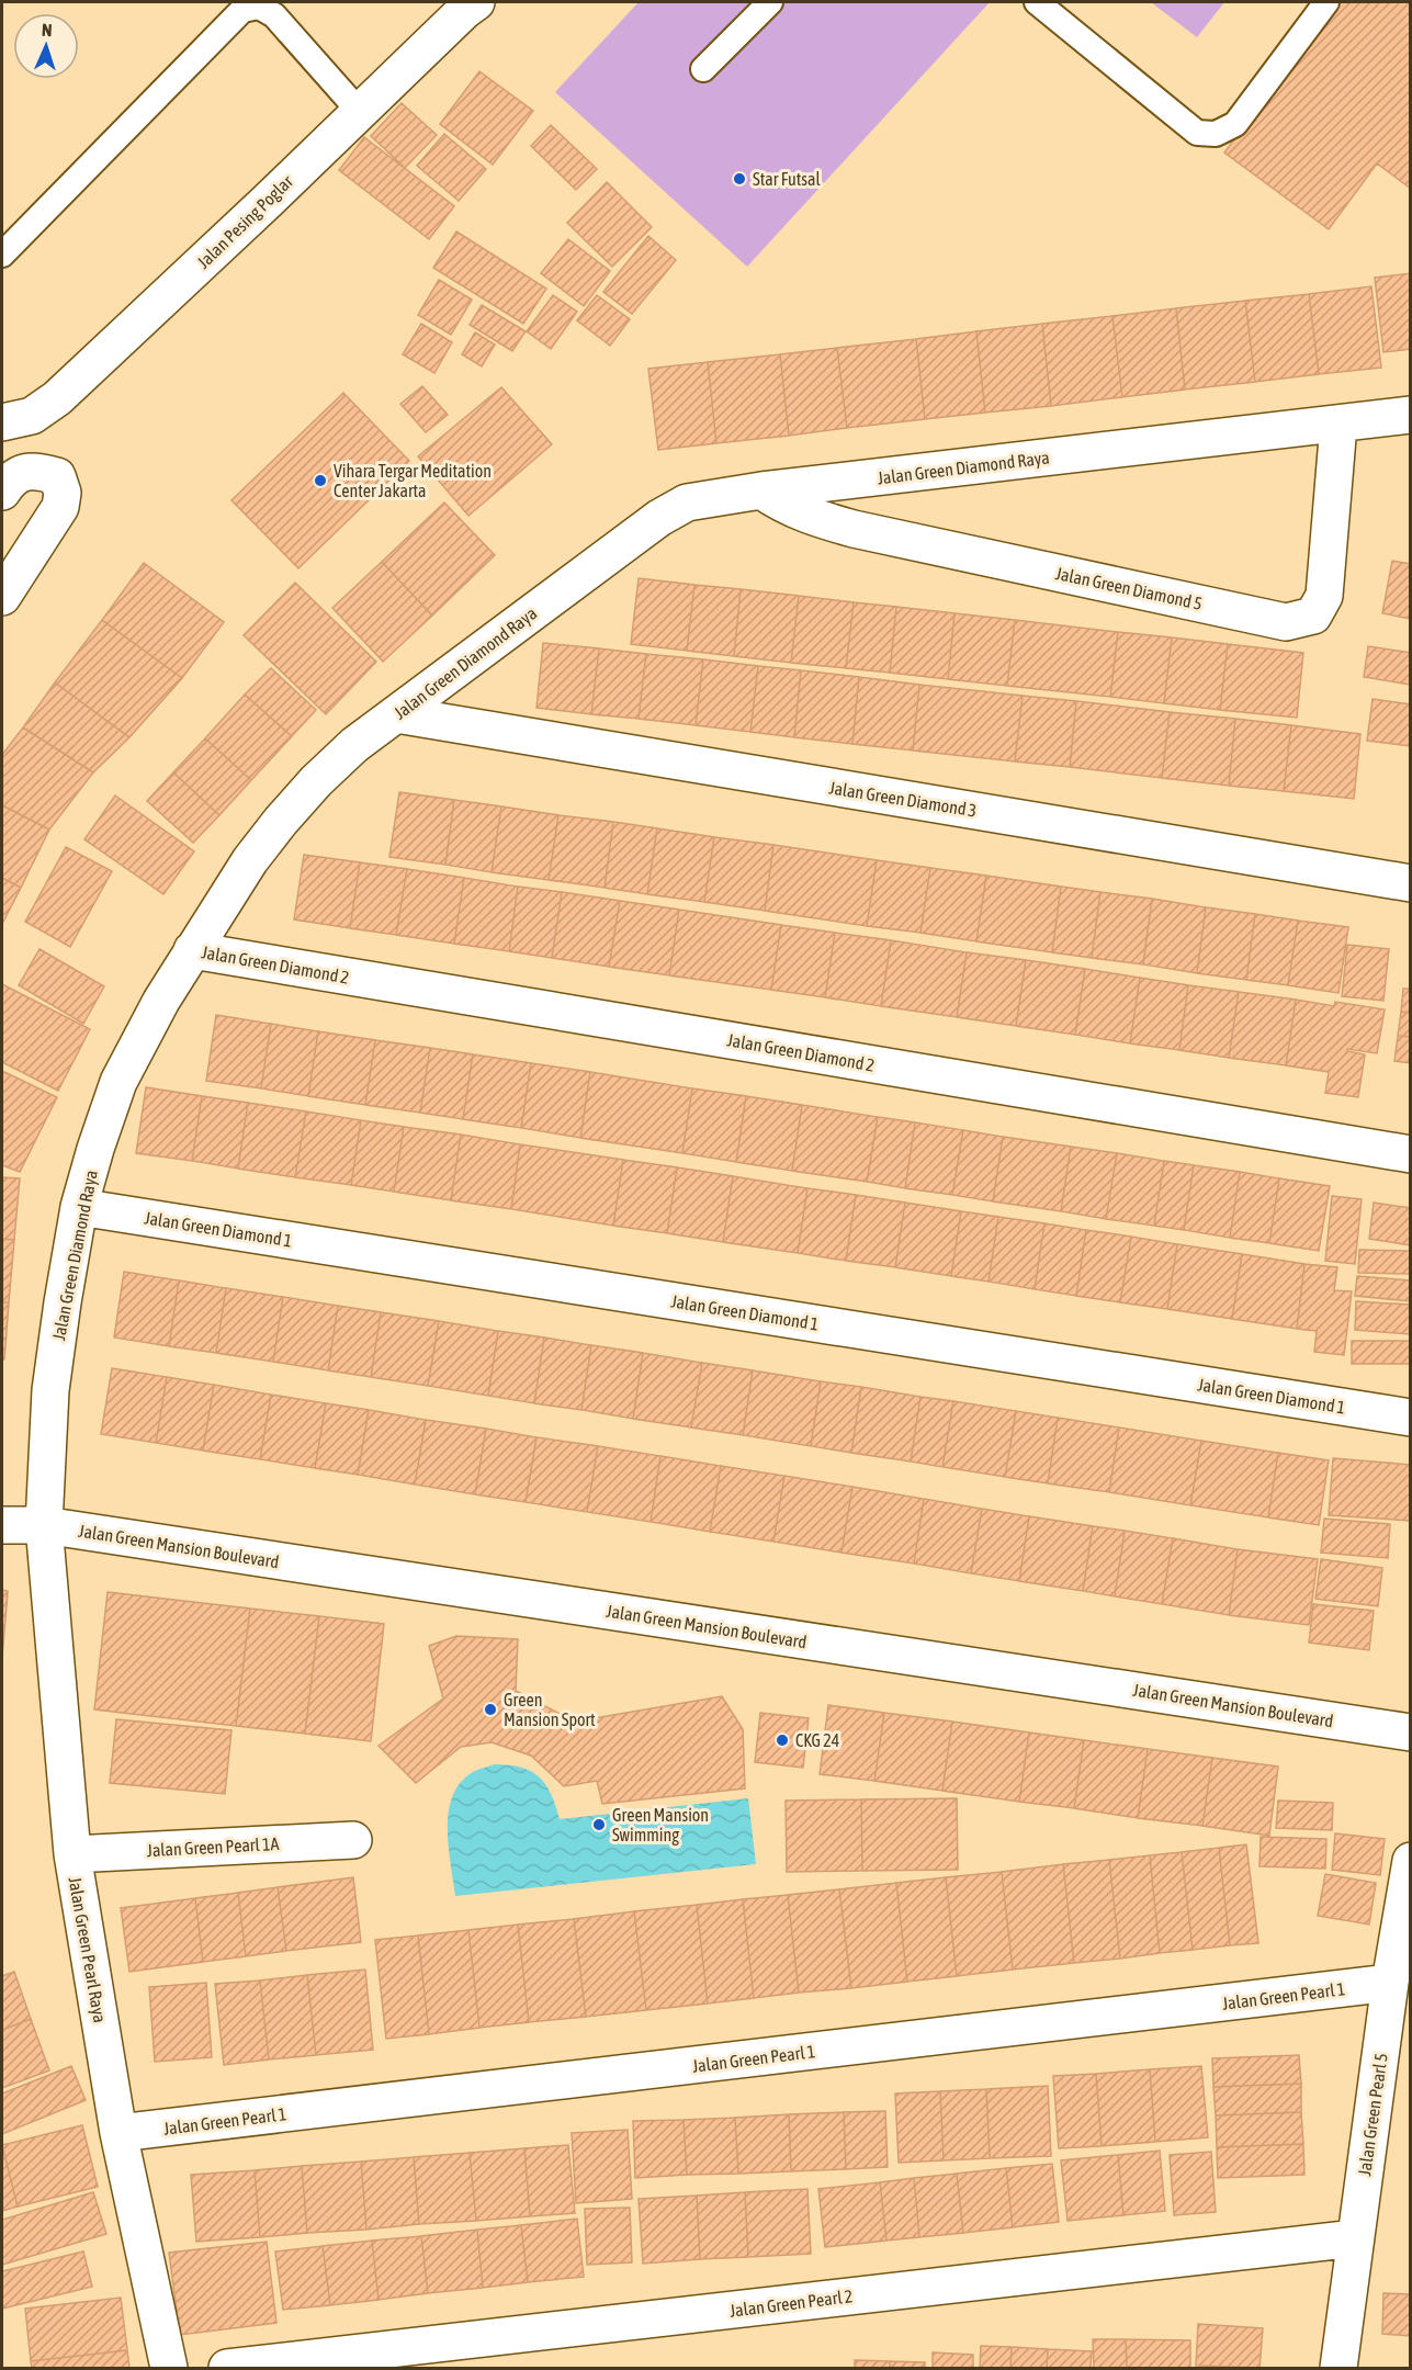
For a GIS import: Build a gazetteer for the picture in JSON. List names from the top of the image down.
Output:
{
  "streets": {
    "street": [
      "Jalan Pesing Poglar",
      "Jalan Green Diamond Raya",
      "Jalan Green Diamond 5",
      "Jalan Green Diamond 3",
      "Jalan Green Diamond 2",
      "Jalan Green Diamond 1",
      "Jalan Green Mansion Boulevard",
      "Jalan Green Pearl 1A",
      "Jalan Green Pearl Raya",
      "Jalan Green Pearl 1",
      "Jalan Green Pearl 5",
      "Jalan Green Pearl 2"
    ]
  },
  "crossings": [
    ["Jalan Green Diamond Raya", "Jalan Green Diamond 5"],
    ["Jalan Green Diamond Raya", "Jalan Green Diamond 3"],
    ["Jalan Green Diamond Raya", "Jalan Green Diamond 2"],
    ["Jalan Green Diamond Raya", "Jalan Green Diamond 1"],
    ["Jalan Green Diamond Raya", "Jalan Green Mansion Boulevard"],
    ["Jalan Green Diamond Raya", "Jalan Green Pearl Raya"],
    ["Jalan Green Mansion Boulevard", "Jalan Green Pearl Raya"],
    ["Jalan Green Pearl 1A", "Jalan Green Pearl Raya"],
    ["Jalan Green Pearl Raya", "Jalan Green Pearl 1"],
    ["Jalan Green Pearl 1", "Jalan Green Pearl 5"],
    ["Jalan Green Pearl 5", "Jalan Green Pearl 2"]
  ],
  "places": [
    "Star Futsal",
    "Vihara Tergar Meditation Center Jakarta",
    "Green Mansion Sport",
    "CKG 24",
    "Green Mansion Swimming"
  ],
  "north": "top"
}
